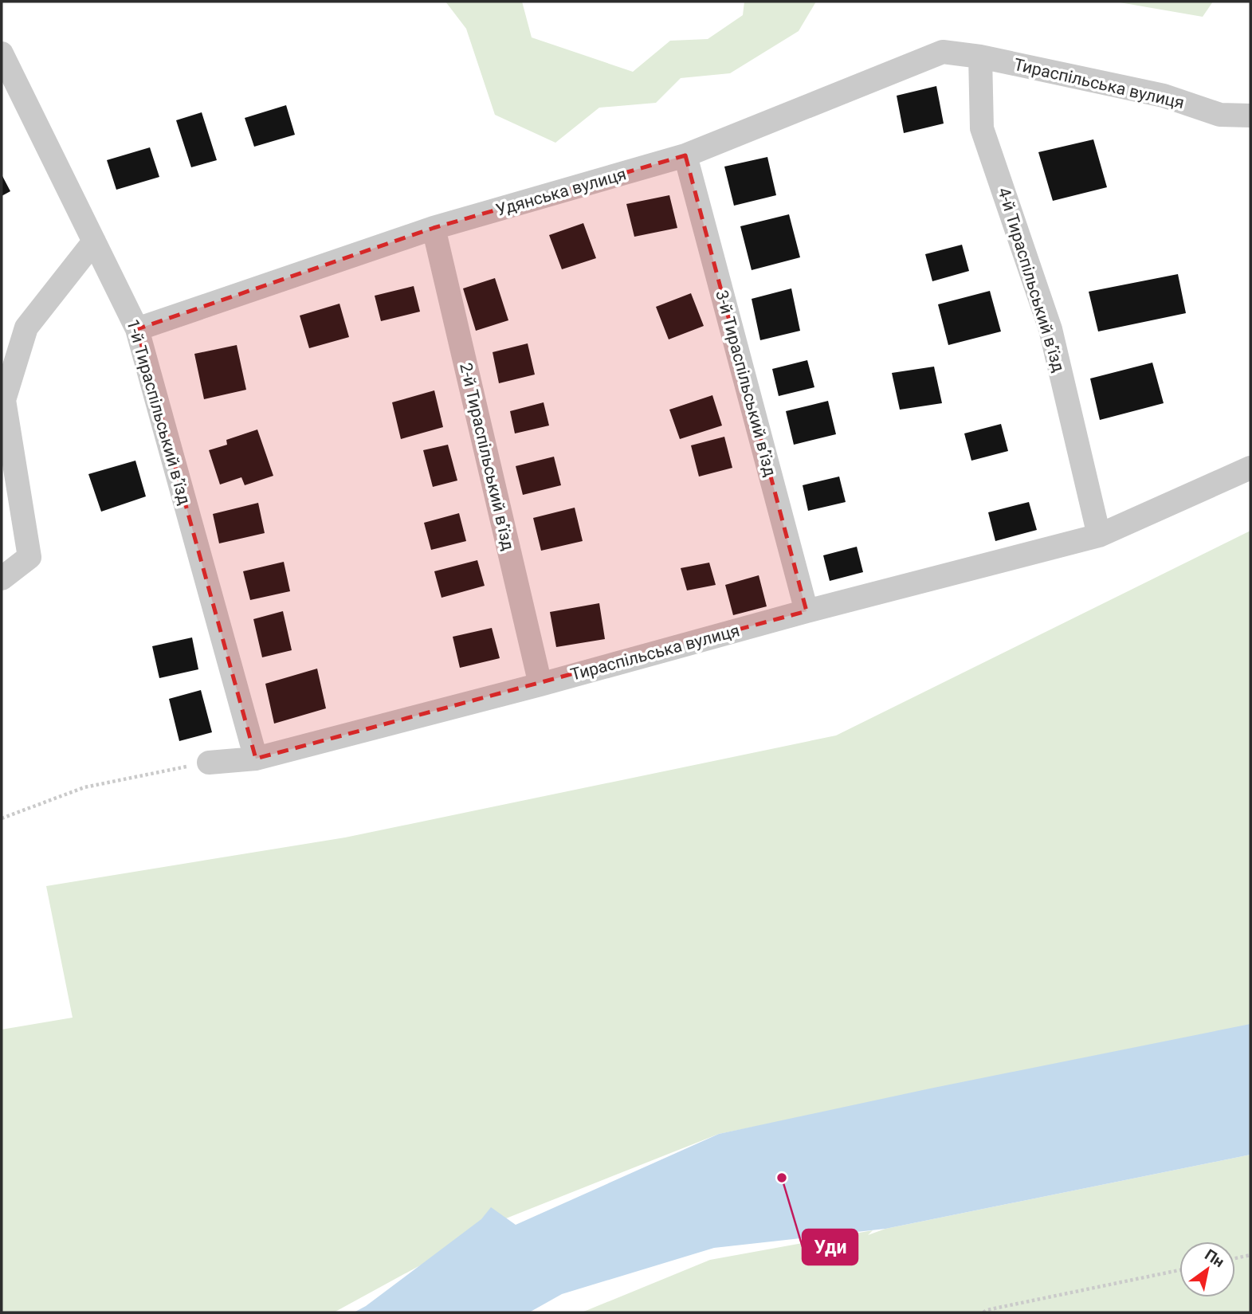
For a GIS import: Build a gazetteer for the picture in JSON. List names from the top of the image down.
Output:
{
  "streets": {
    "street": [
      "Тираспільська вулиця",
      "Удянська вулиця",
      "4-й Тираспільський в’їзд",
      "3-й Тираспільський в’їзд",
      "1-й Тираспільський в’їзд",
      "2-й Тираспільський в’їзд"
    ]
  },
  "crossings": [
    ["Тираспільська вулиця", "Удянська вулиця"],
    ["Тираспільська вулиця", "4-й Тираспільський в’їзд"],
    ["Тираспільська вулиця", "3-й Тираспільський в’їзд"],
    ["Тираспільська вулиця", "1-й Тираспільський в’їзд"],
    ["Тираспільська вулиця", "2-й Тираспільський в’їзд"],
    ["Удянська вулиця", "4-й Тираспільський в’їзд"],
    ["Удянська вулиця", "3-й Тираспільський в’їзд"],
    ["Удянська вулиця", "1-й Тираспільський в’їзд"],
    ["Удянська вулиця", "2-й Тираспільський в’їзд"]
  ],
  "places": ["Уди"],
  "north": "top right"
}
